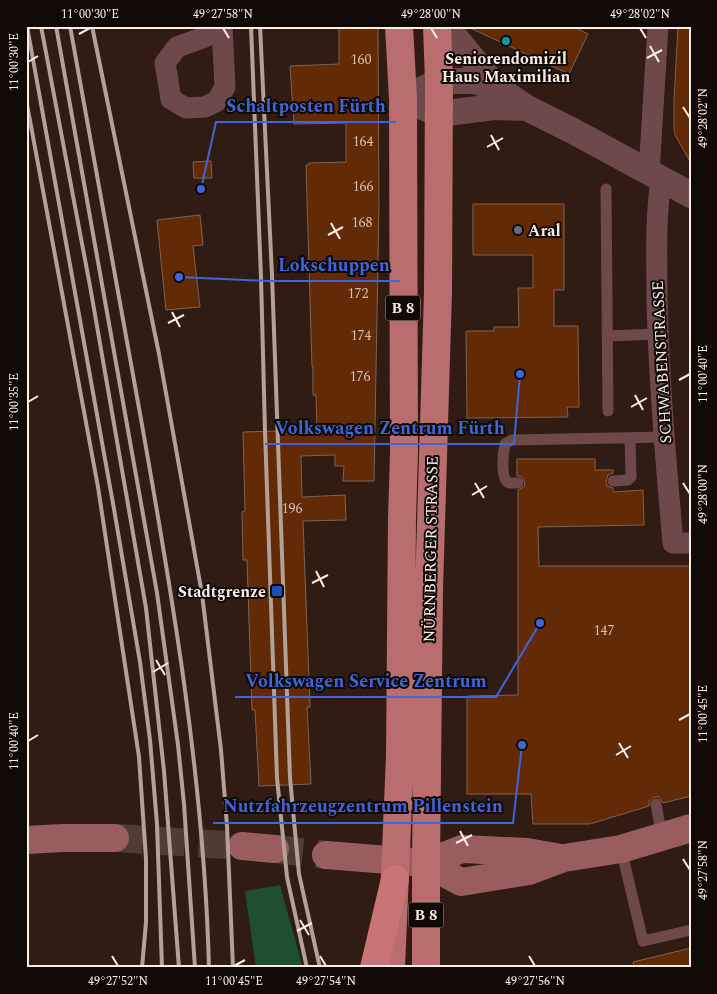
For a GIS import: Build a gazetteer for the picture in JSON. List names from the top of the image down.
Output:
{
  "streets": {
    "main road": ["B 8", "NÜRNBERGER STRASSE"],
    "street": ["SCHWABENSTRASSE"]
  },
  "crossings": [
    ["B 8", "NÜRNBERGER STRASSE"]
  ],
  "places": {
    "other": [
      "Seniorendomizil Haus Maximilian",
      "Schaltposten Fürth",
      "Aral",
      "Lokschuppen",
      "Volkswagen Zentrum Fürth",
      "Volkswagen Service Zentrum",
      "Nutzfahrzeugzentrum Pillenstein"
    ],
    "transit": ["Stadtgrenze"]
  },
  "house_numbers": [
    "160",
    "164",
    "166",
    "168",
    "172",
    "174",
    "176",
    "196",
    "147"
  ],
  "coordinates": [
    "11°00'30\"E",
    "49°27'58\"N",
    "49°28'00\"N",
    "49°28'02\"N",
    "11°00'40\"E",
    "11°00'35\"E",
    "11°00'45\"E",
    "49°27'52\"N",
    "49°27'54\"N",
    "49°27'56\"N"
  ]
}
